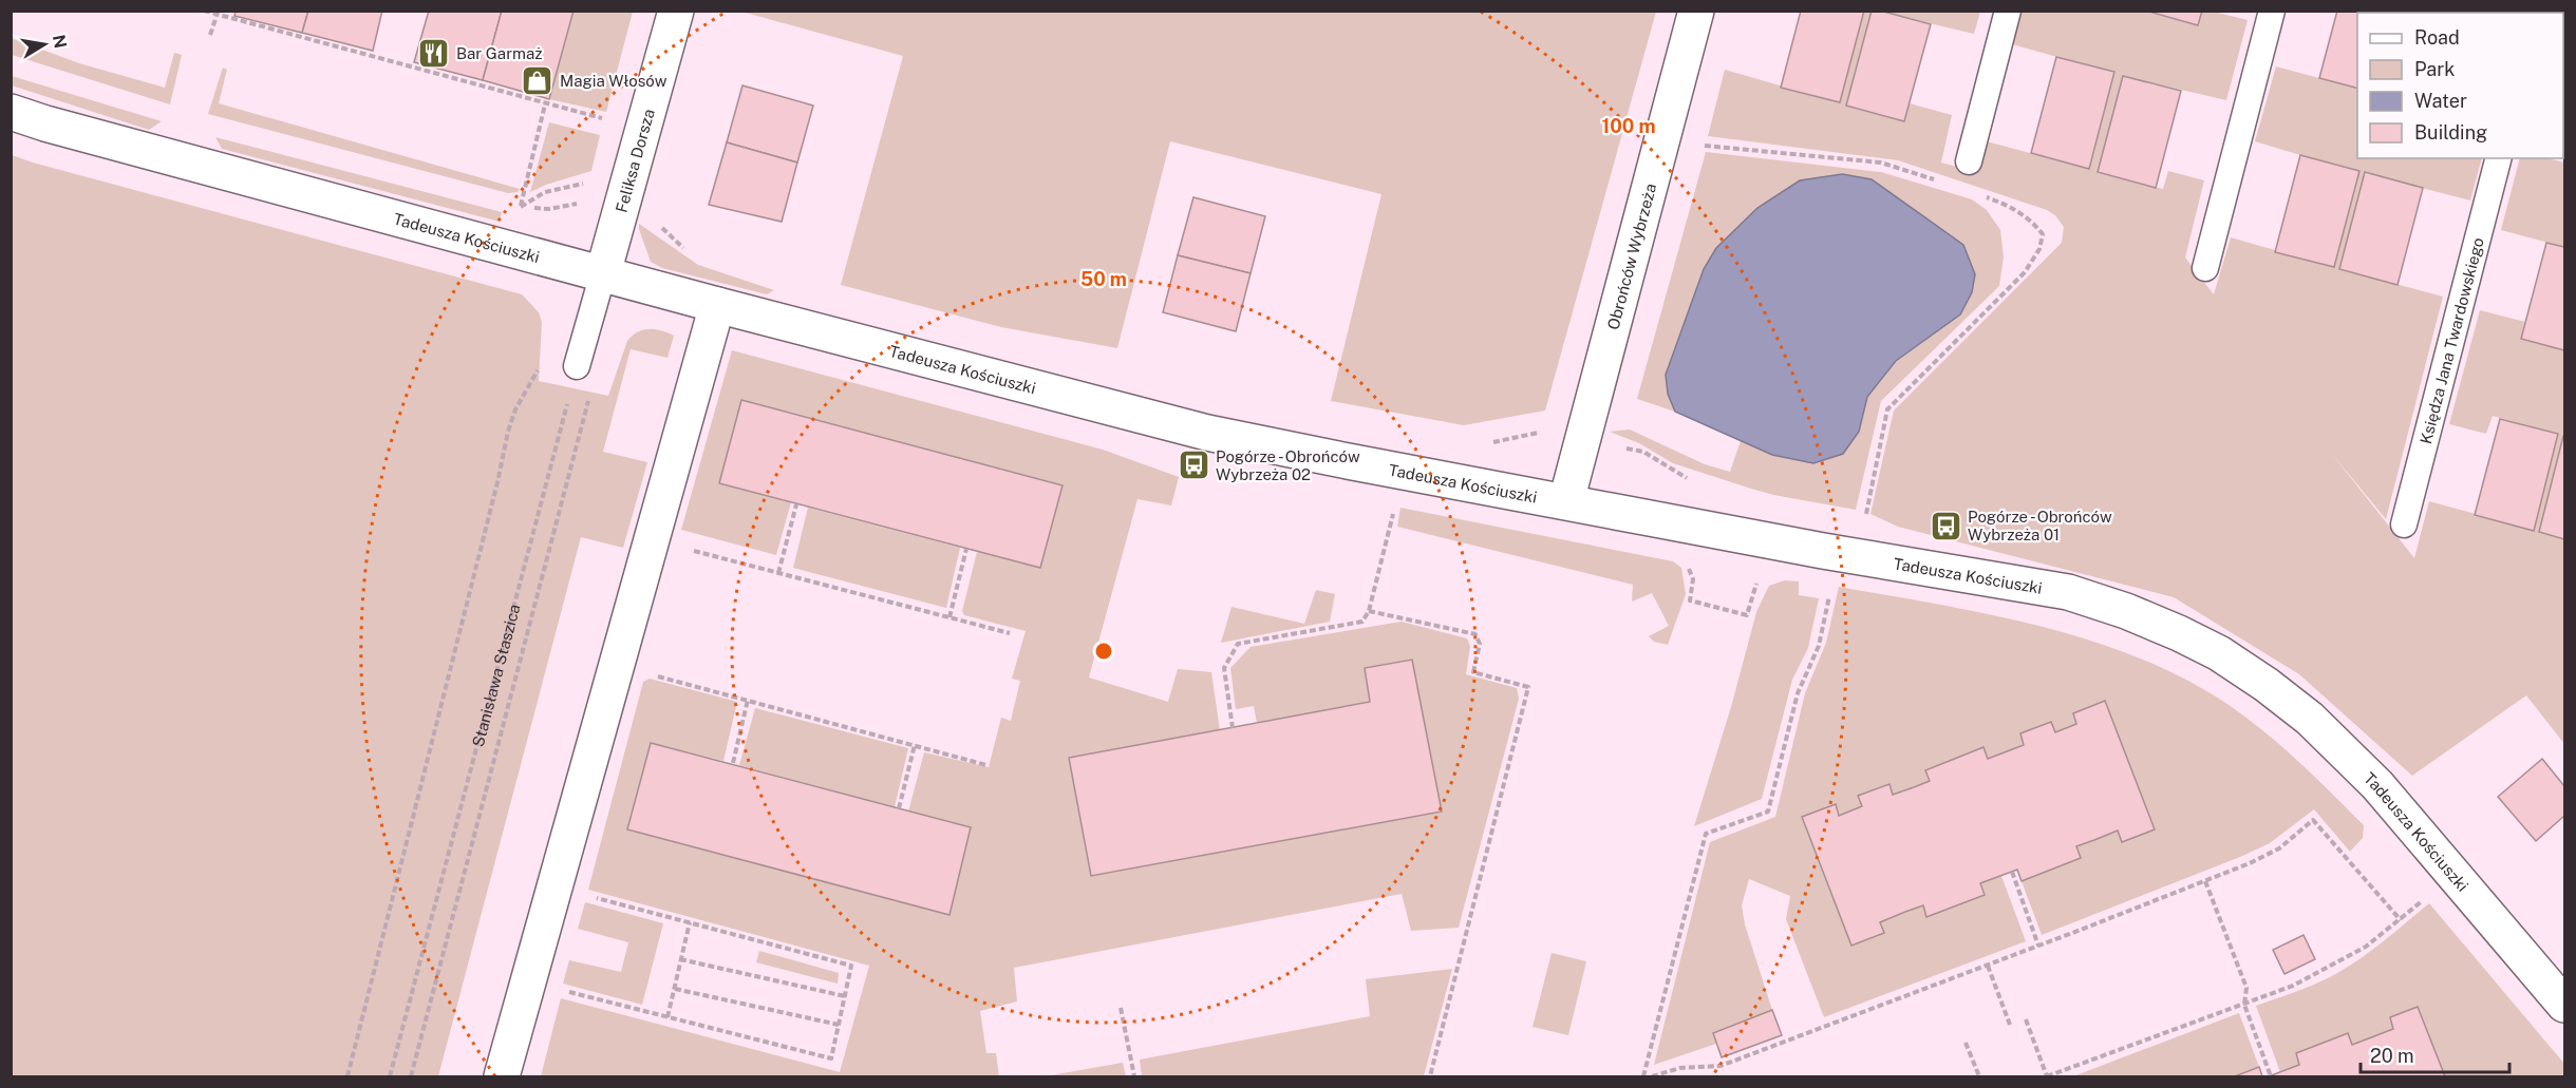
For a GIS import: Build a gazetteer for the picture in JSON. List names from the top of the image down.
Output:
{
  "streets": {
    "street": ["Feliksa Dorsza", "Tadeusza Kościuszki", "Obrońców Wybrzeża"],
    "lane": ["Księdza Jana Twardowskiego"],
    "path": ["Stanisława Staszica"]
  },
  "crossings": [
    ["Feliksa Dorsza", "Tadeusza Kościuszki"],
    ["Tadeusza Kościuszki", "Obrońców Wybrzeża"]
  ],
  "places": {
    "restaurant": ["Bar Garmaż"],
    "shop": ["Magia Włosów"],
    "bus stop": ["Pogórze - Obrońców Wybrzeża 02", "Pogórze - Obrońców Wybrzeża 01"]
  },
  "legend": [
    "Road",
    "Park",
    "Water",
    "Building"
  ],
  "scale_bar": "20 m",
  "north": "right",
  "rings": ["100 m", "50 m"]
}
